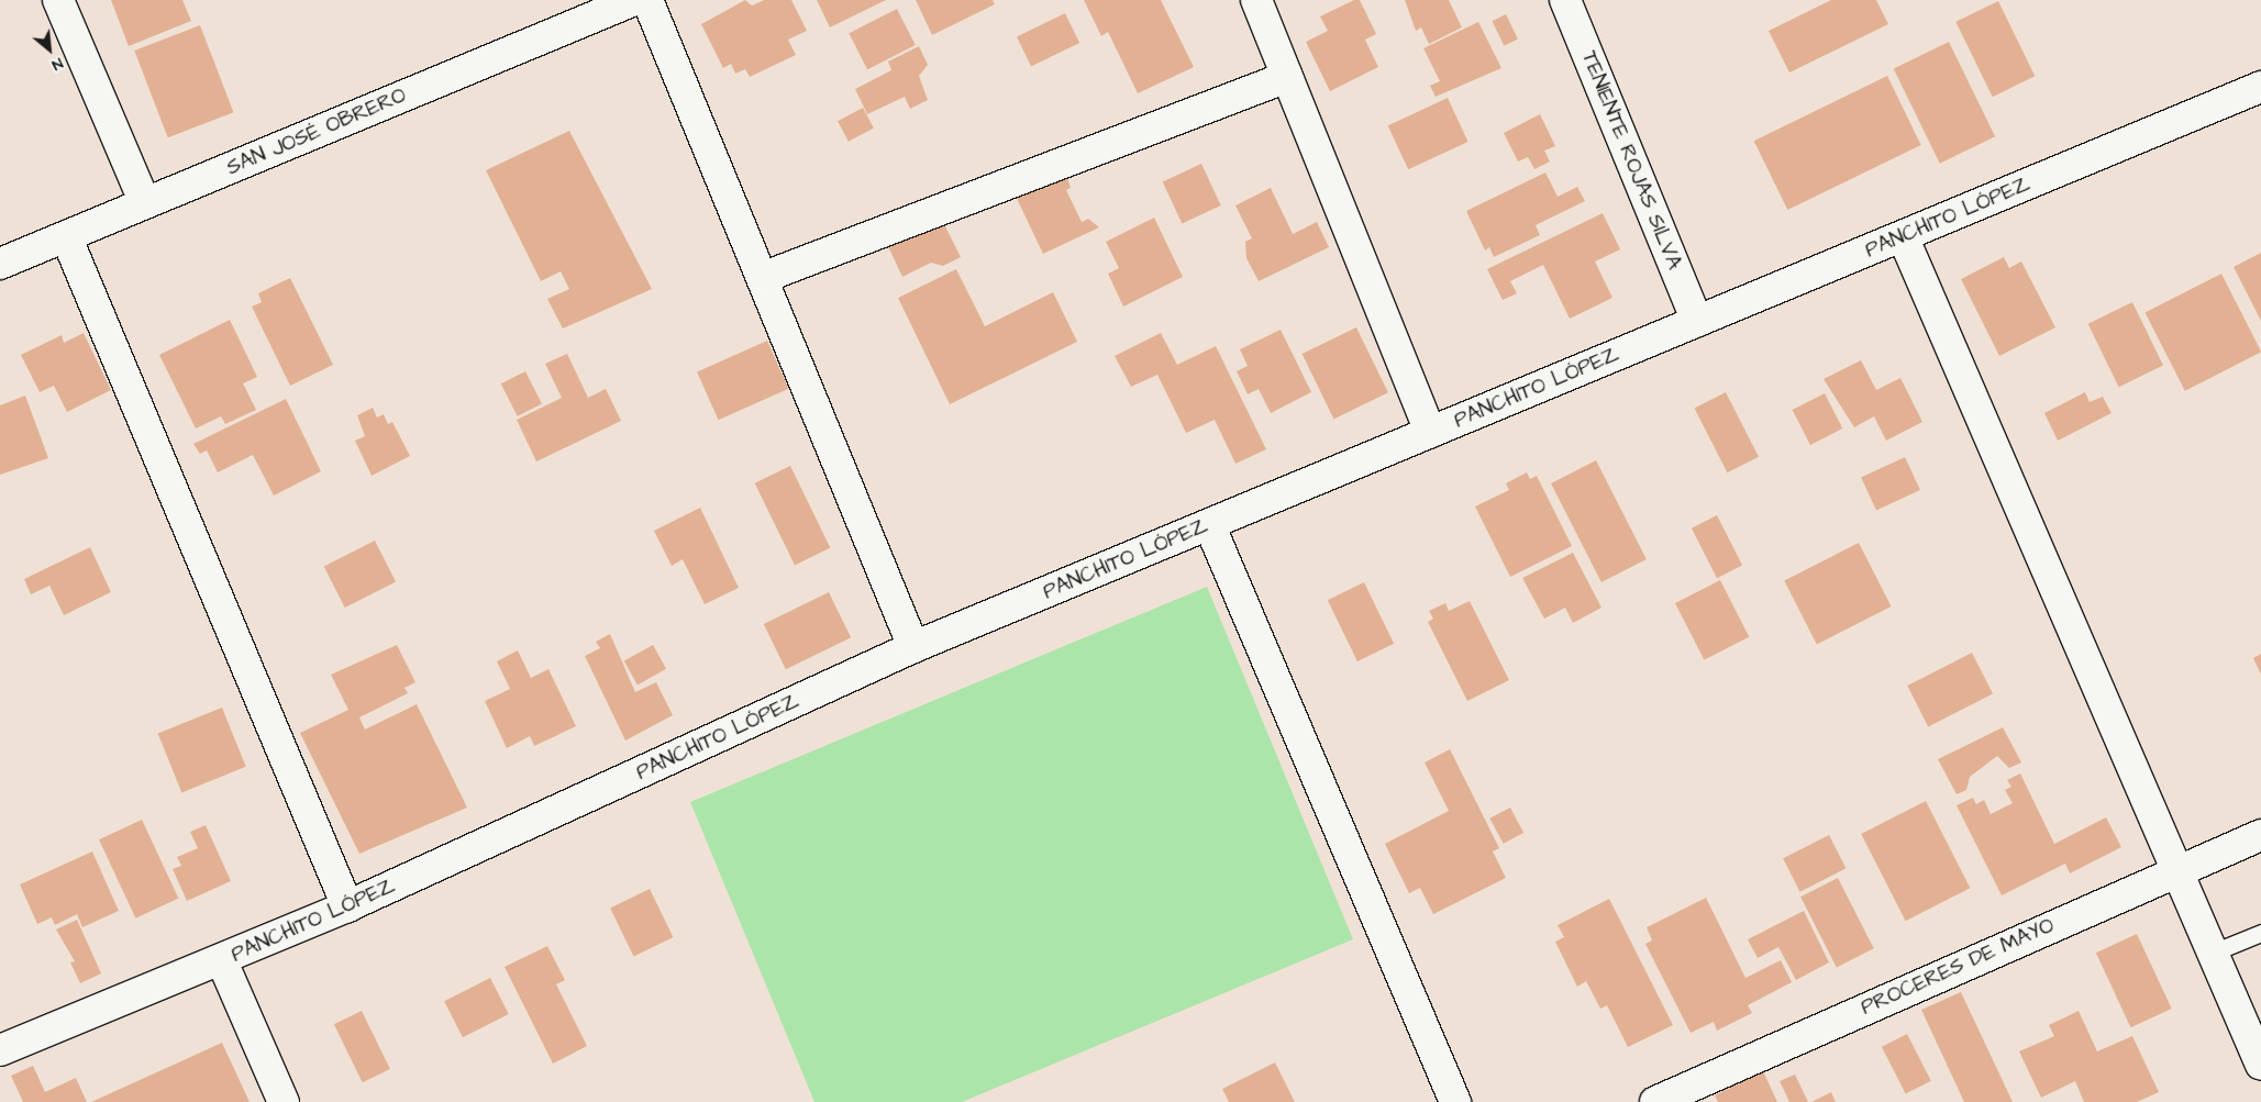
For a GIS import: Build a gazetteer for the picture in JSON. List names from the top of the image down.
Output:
{
  "streets": {
    "street": [
      "SAN JOSÉ OBRERO",
      "TENIENTE ROJAS SILVA",
      "PANCHITO LÓPEZ",
      "PROCERES DE MAYO"
    ]
  },
  "crossings": [
    ["TENIENTE ROJAS SILVA", "PANCHITO LÓPEZ"]
  ],
  "north": "bottom right"
}
